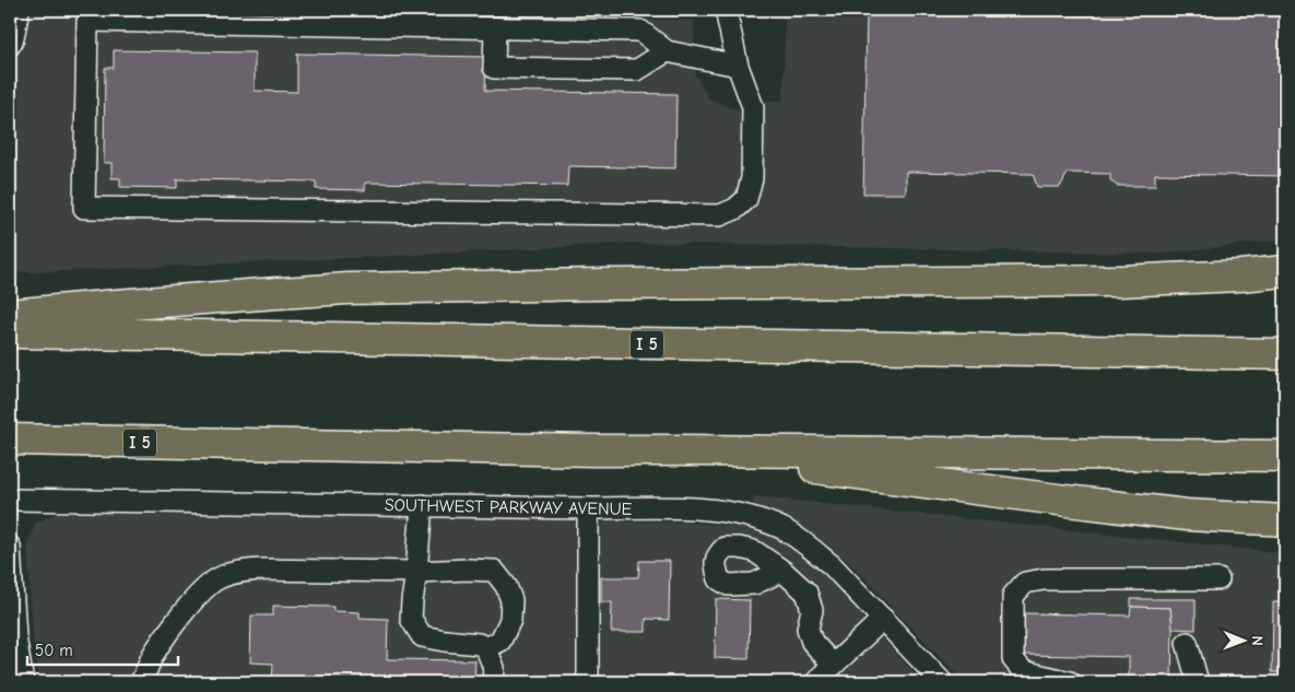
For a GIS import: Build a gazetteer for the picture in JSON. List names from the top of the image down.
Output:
{
  "streets": {
    "highway": ["I 5"],
    "street": ["SOUTHWEST PARKWAY AVENUE"]
  },
  "scale_bar": "50 m",
  "north": "right"
}
